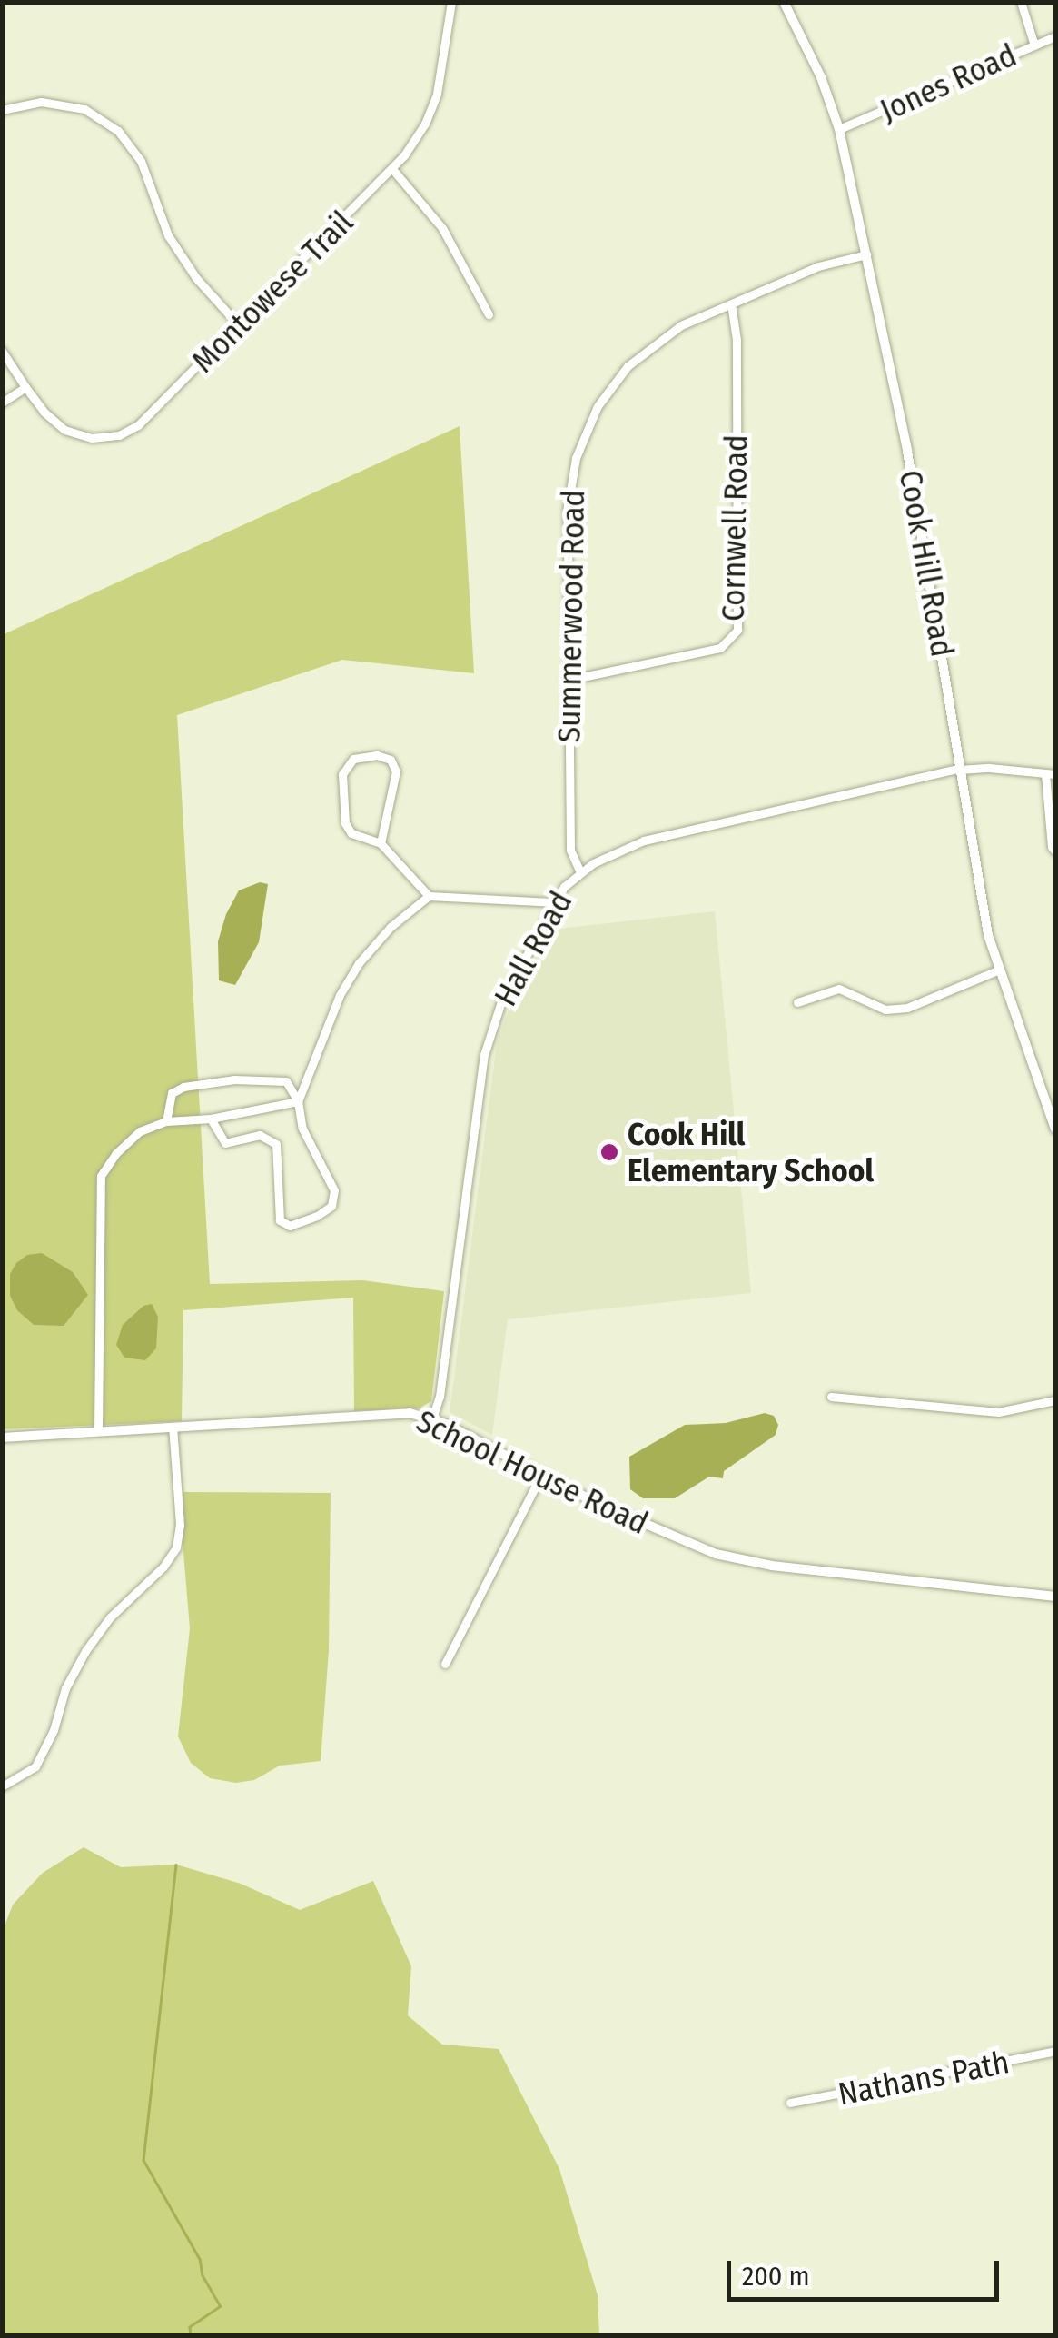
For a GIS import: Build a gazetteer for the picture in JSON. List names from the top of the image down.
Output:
{
  "streets": {
    "street": [
      "Jones Road",
      "Montowese Trail",
      "Cornwell Road",
      "Cook Hill Road",
      "Summerwood Road",
      "Hall Road",
      "School House Road",
      "Nathans Path"
    ]
  },
  "crossings": [
    ["Jones Road", "Cook Hill Road"],
    ["Cornwell Road", "Summerwood Road"],
    ["Cook Hill Road", "Summerwood Road"],
    ["Cook Hill Road", "Hall Road"],
    ["Summerwood Road", "Hall Road"],
    ["Hall Road", "School House Road"]
  ],
  "places": ["Cook Hill Elementary School"],
  "scale_bar": "200 m"
}
